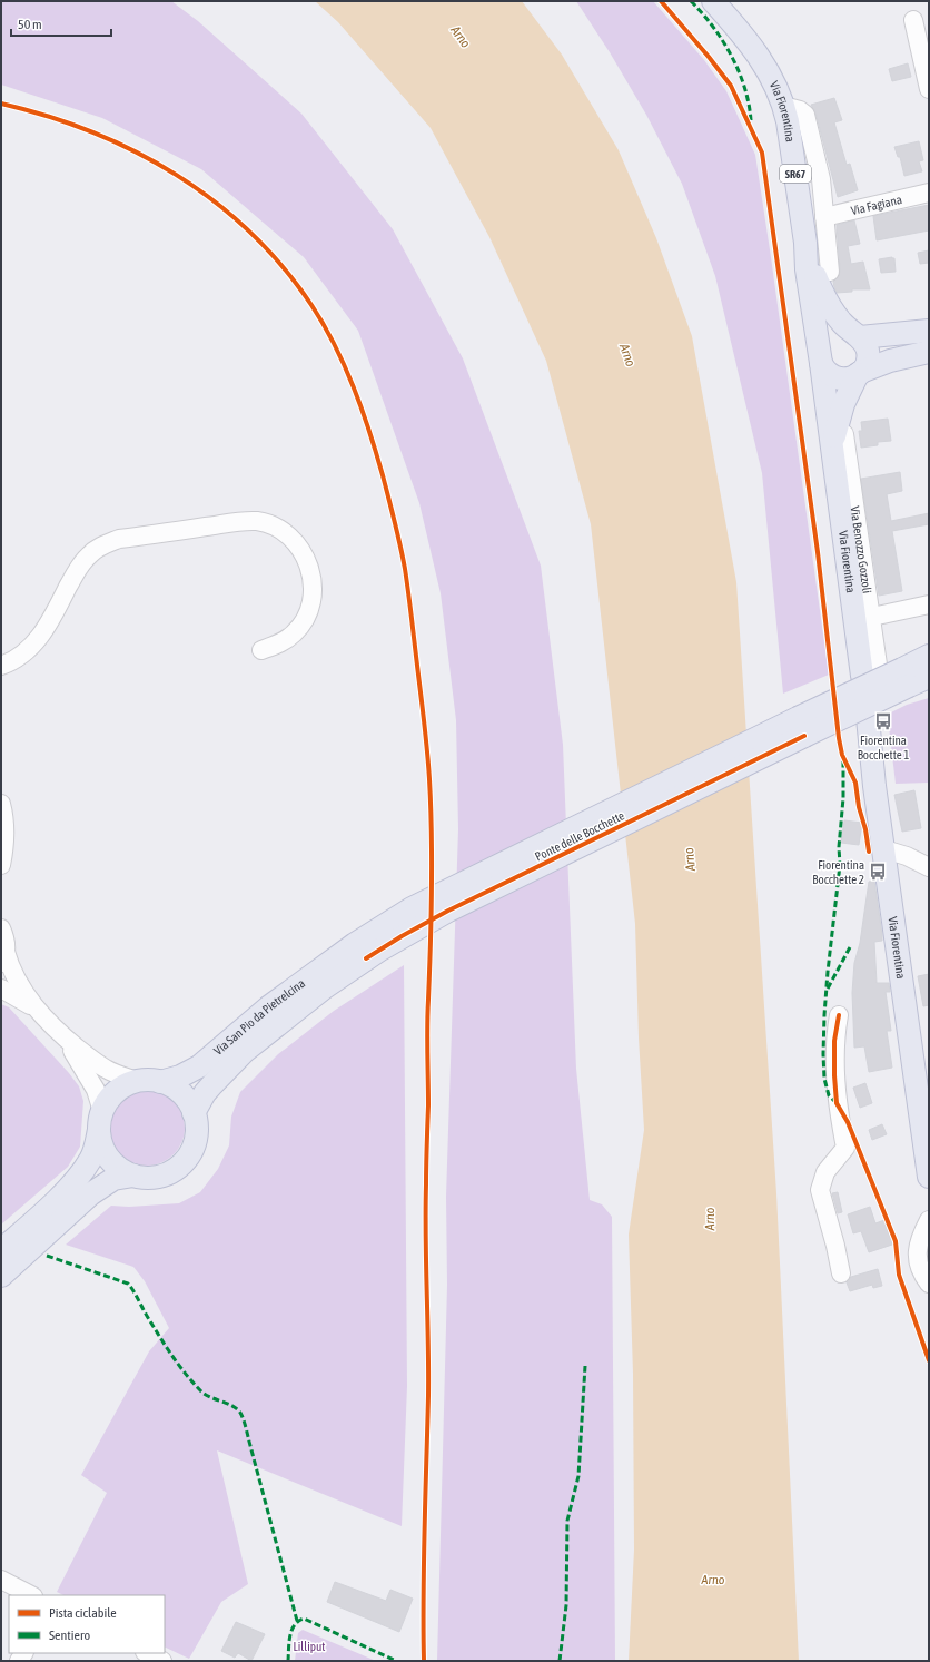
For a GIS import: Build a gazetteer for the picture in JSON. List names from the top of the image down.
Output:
{
  "streets": {
    "main road": [
      "Via Fiorentina",
      "SR67",
      "Ponte delle Bocchette",
      "Via San Pio da Pietrelcina"
    ],
    "street": ["Via Fagiana", "Via Benozzo Gozzoli"]
  },
  "crossings": [
    ["Via Fiorentina", "Via Benozzo Gozzoli"],
    ["Ponte delle Bocchette", "Via San Pio da Pietrelcina"]
  ],
  "water": ["Arno"],
  "parks": ["Lilliput"],
  "places": {
    "bus stop": ["Fiorentina Bocchette 1", "Fiorentina Bocchette 2"]
  },
  "legend": ["Pista ciclabile", "Sentiero"],
  "scale_bar": "50 m"
}
